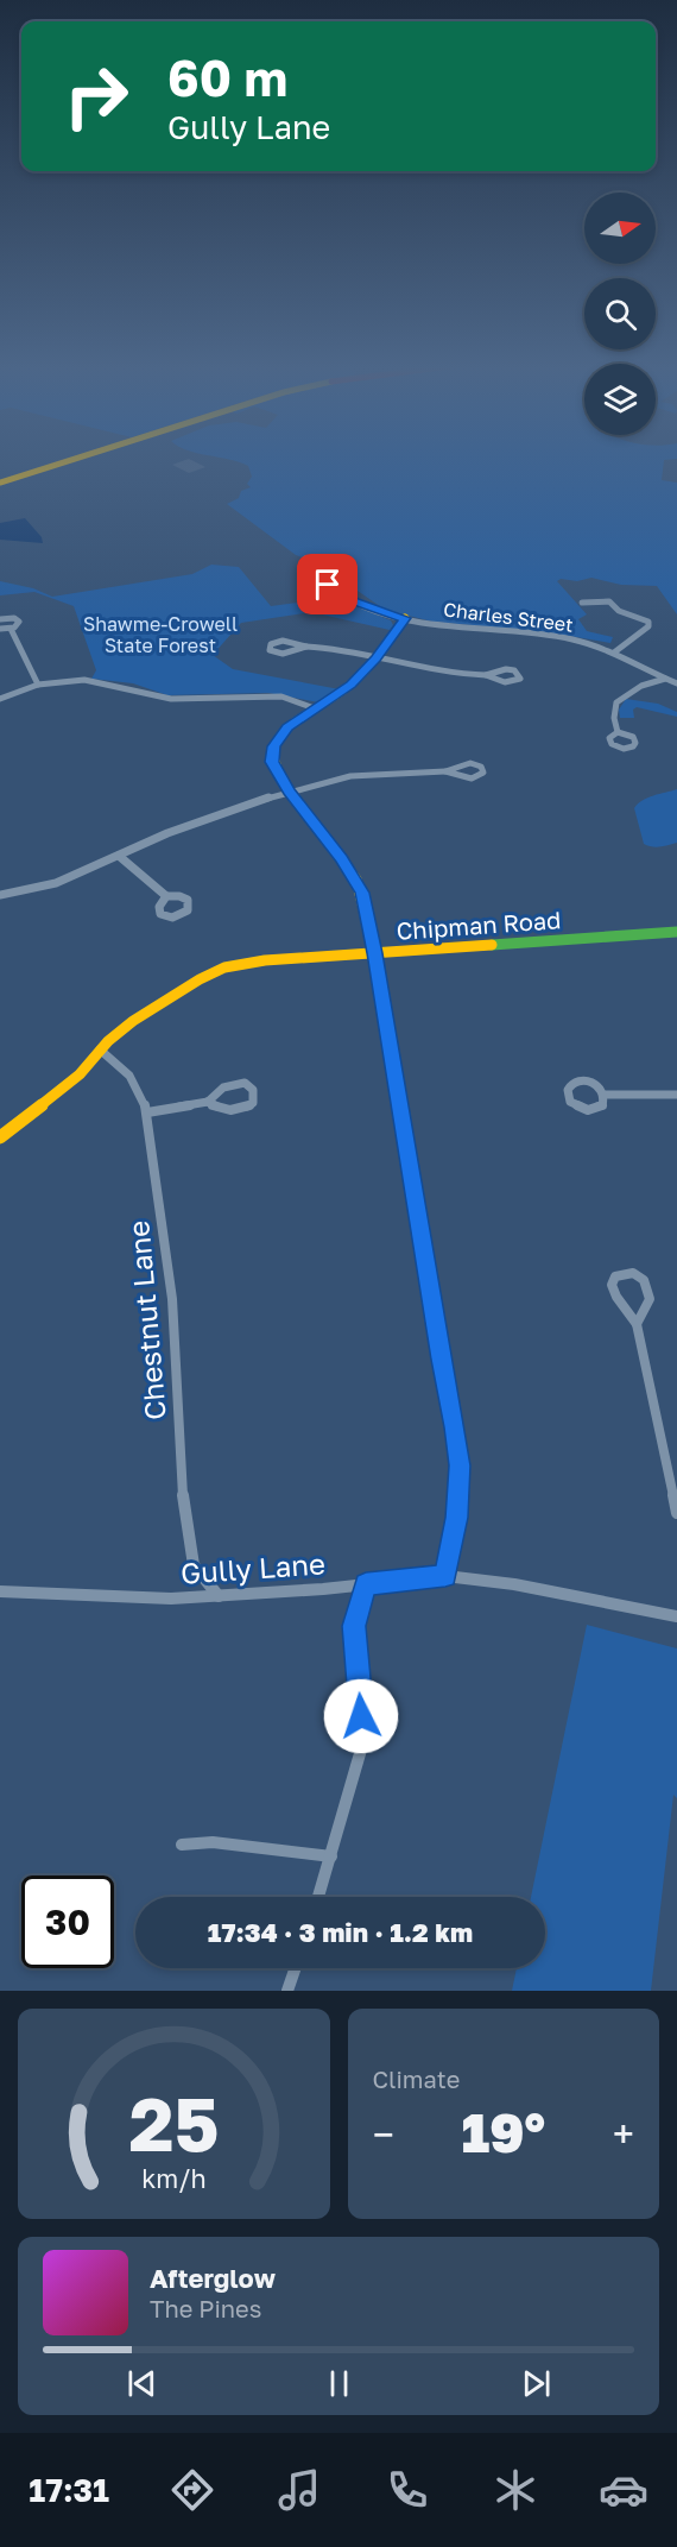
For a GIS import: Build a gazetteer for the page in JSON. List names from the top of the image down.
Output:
{
  "streets": {
    "street": [
      "Charles Street",
      "Chipman Road",
      "Chestnut Lane",
      "Gully Lane"
    ]
  },
  "crossings": [
    ["Chipman Road", "Chestnut Lane"],
    ["Chestnut Lane", "Gully Lane"]
  ],
  "parks": ["Shawme-Crowell State Forest"],
  "north": "right",
  "page": {
    "turn": ["60 m", "Gully Lane"],
    "limit": "30",
    "trip": "17:34 · 3 min · 1.2 km",
    "tile": "Climate",
    "heat": ["−", "19°", "+"],
    "song": ["Afterglow", "The Pines"],
    "tabs": "17:31",
    "gauge": ["25", "km/h"]
  }
}
